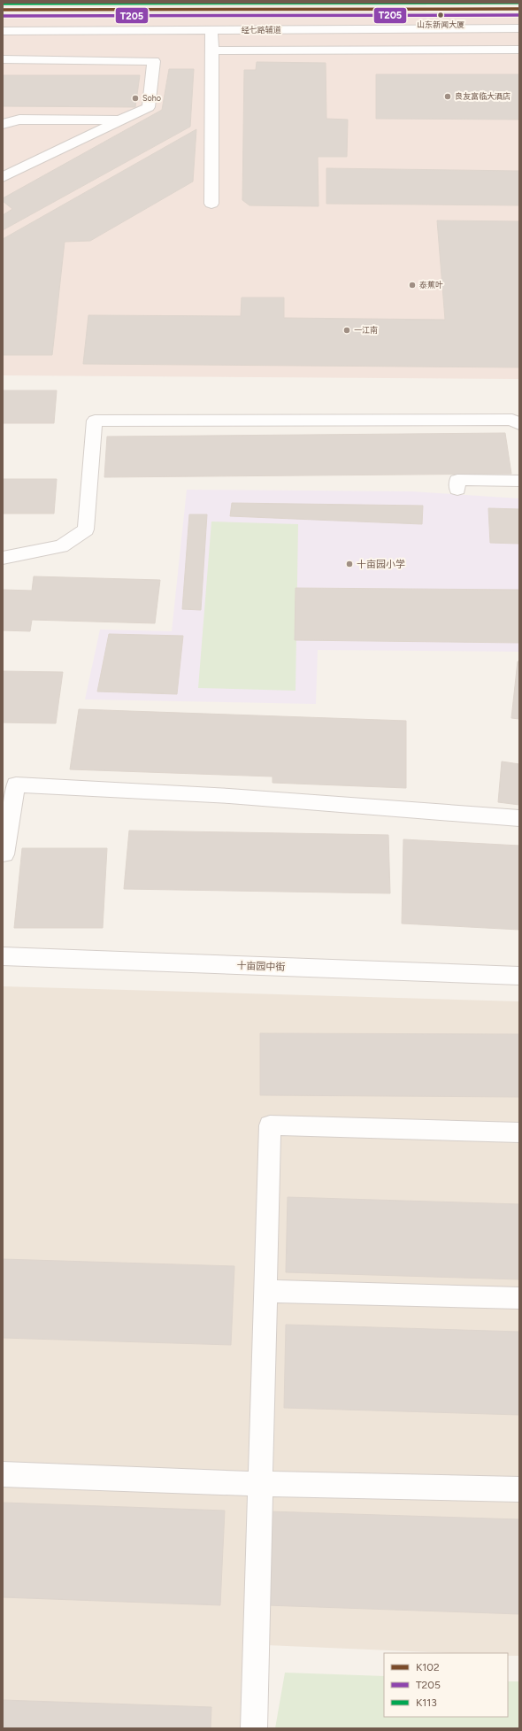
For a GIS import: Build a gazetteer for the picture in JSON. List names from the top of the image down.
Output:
{
  "streets": {
    "street": ["经七路辅道", "十亩园中街"]
  },
  "places": [
    "山东新闻大厦",
    "良友富临大酒店",
    "Soho",
    "泰蕉叶",
    "一江南",
    "十亩园小学"
  ],
  "lines": ["transit line K113", "transit line K102", "transit line T205"],
  "legend": ["K102", "T205", "K113"]
}
